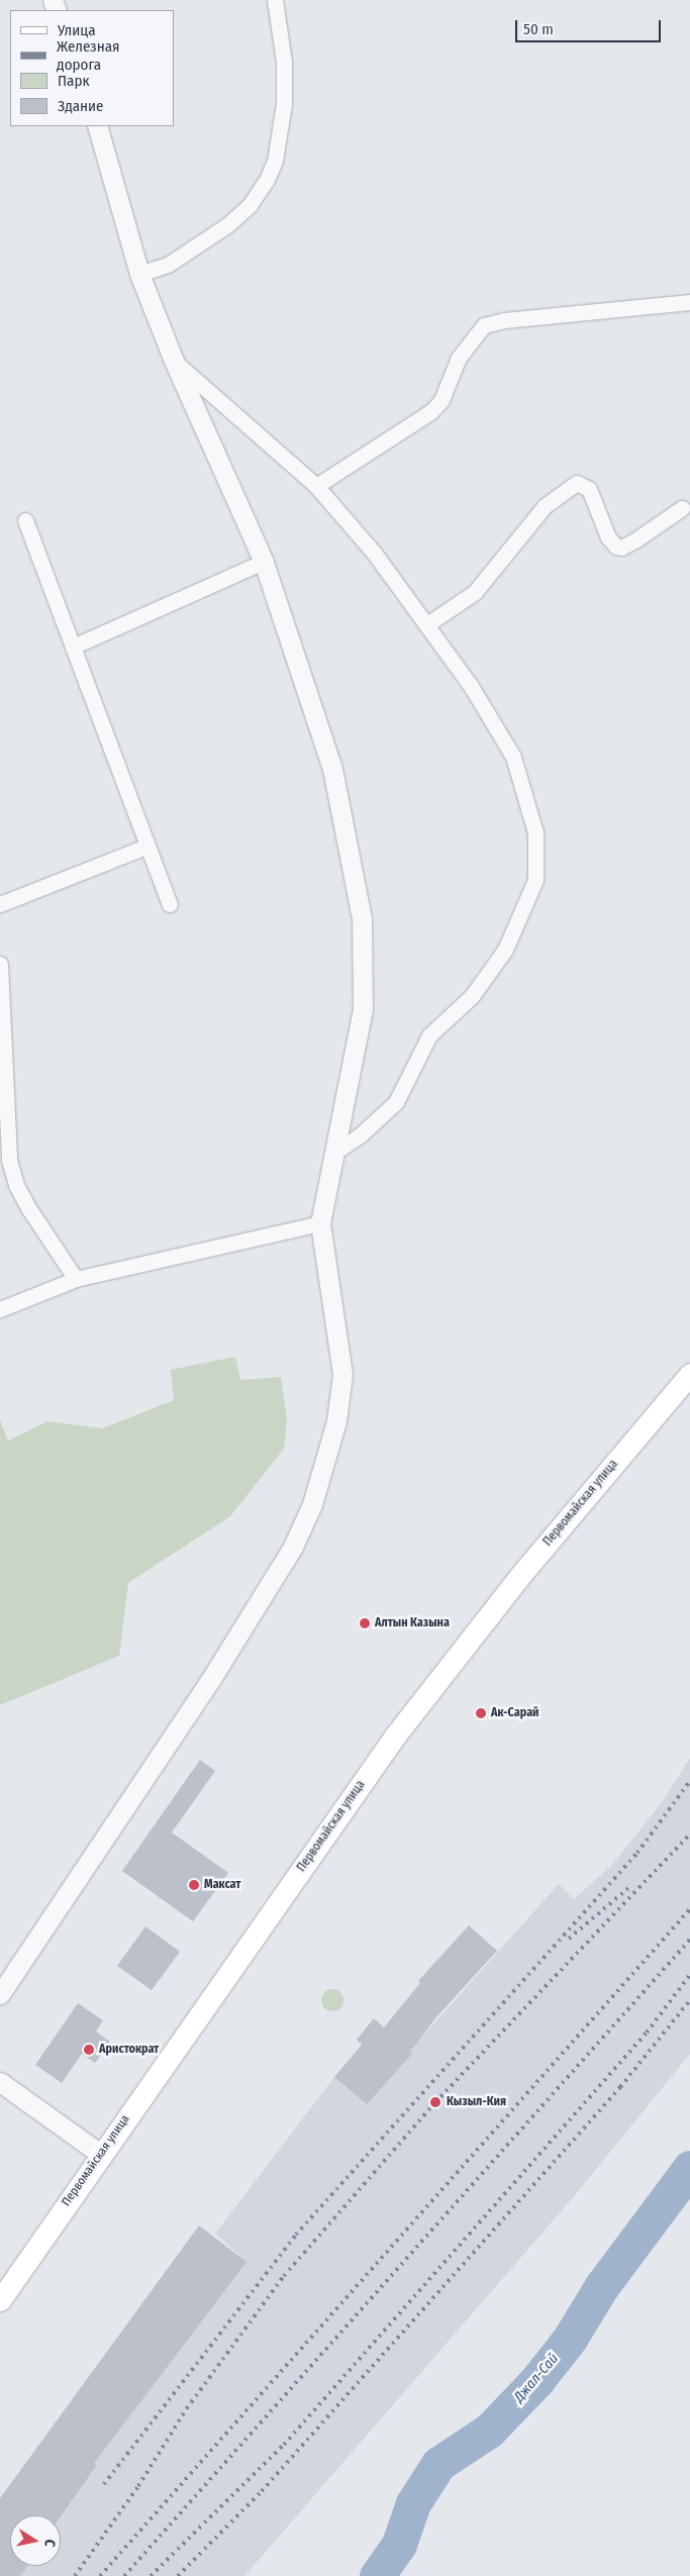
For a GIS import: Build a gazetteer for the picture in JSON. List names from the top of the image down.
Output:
{
  "streets": {
    "main road": ["Первомайская улица"]
  },
  "water": ["Джал-Сай"],
  "places": [
    "Алтын Казына",
    "Ак-Сарай",
    "Максат",
    "Аристократ",
    "Кызыл-Кия"
  ],
  "legend": [
    "Улица",
    "Железная дорога",
    "Парк",
    "Здание"
  ],
  "scale_bar": "50 m",
  "north": "right"
}
